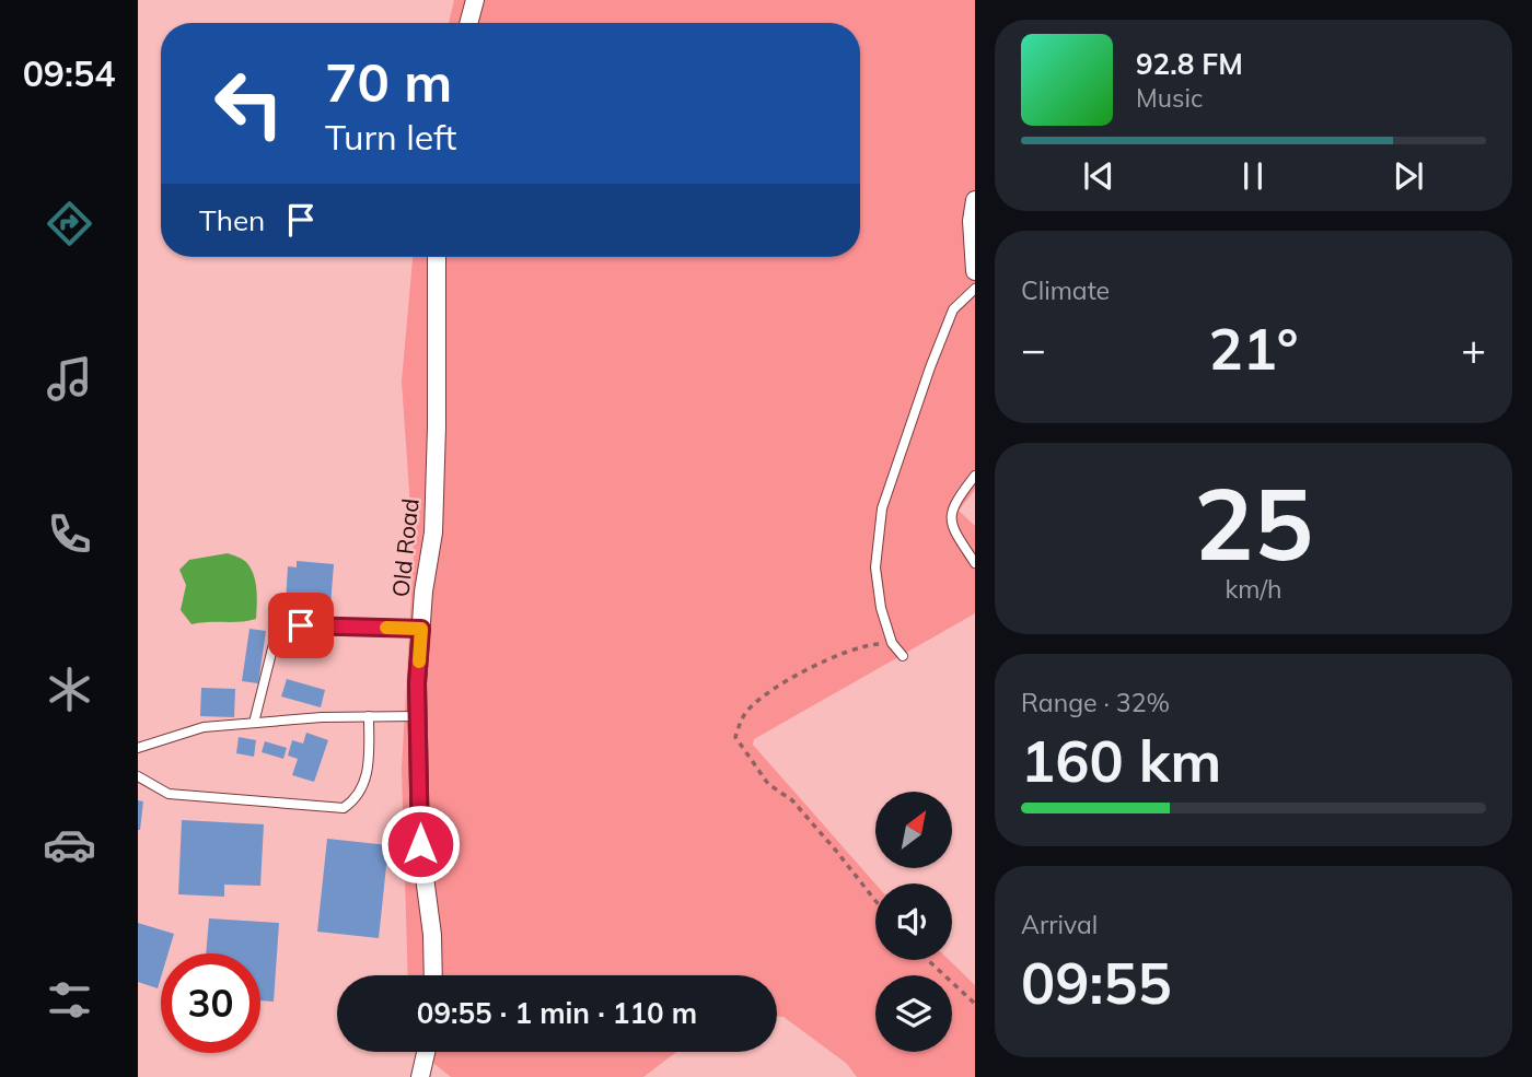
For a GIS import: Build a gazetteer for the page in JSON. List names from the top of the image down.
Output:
{
  "streets": {
    "street": ["Old Road"]
  },
  "north": "top right",
  "page": {
    "tabs": "09:54",
    "turn": ["70 m", "Turn left"],
    "song": ["92.8 FM", "Music"],
    "then": "Then",
    "tile": [
      "Climate",
      ["25", "km/h"],
      ["Range · 32%", "160 km"],
      ["Arrival", "09:55"]
    ],
    "heat": ["−", "21°", "+"],
    "limit": "30",
    "trip": "09:55 · 1 min · 110 m"
  }
}
